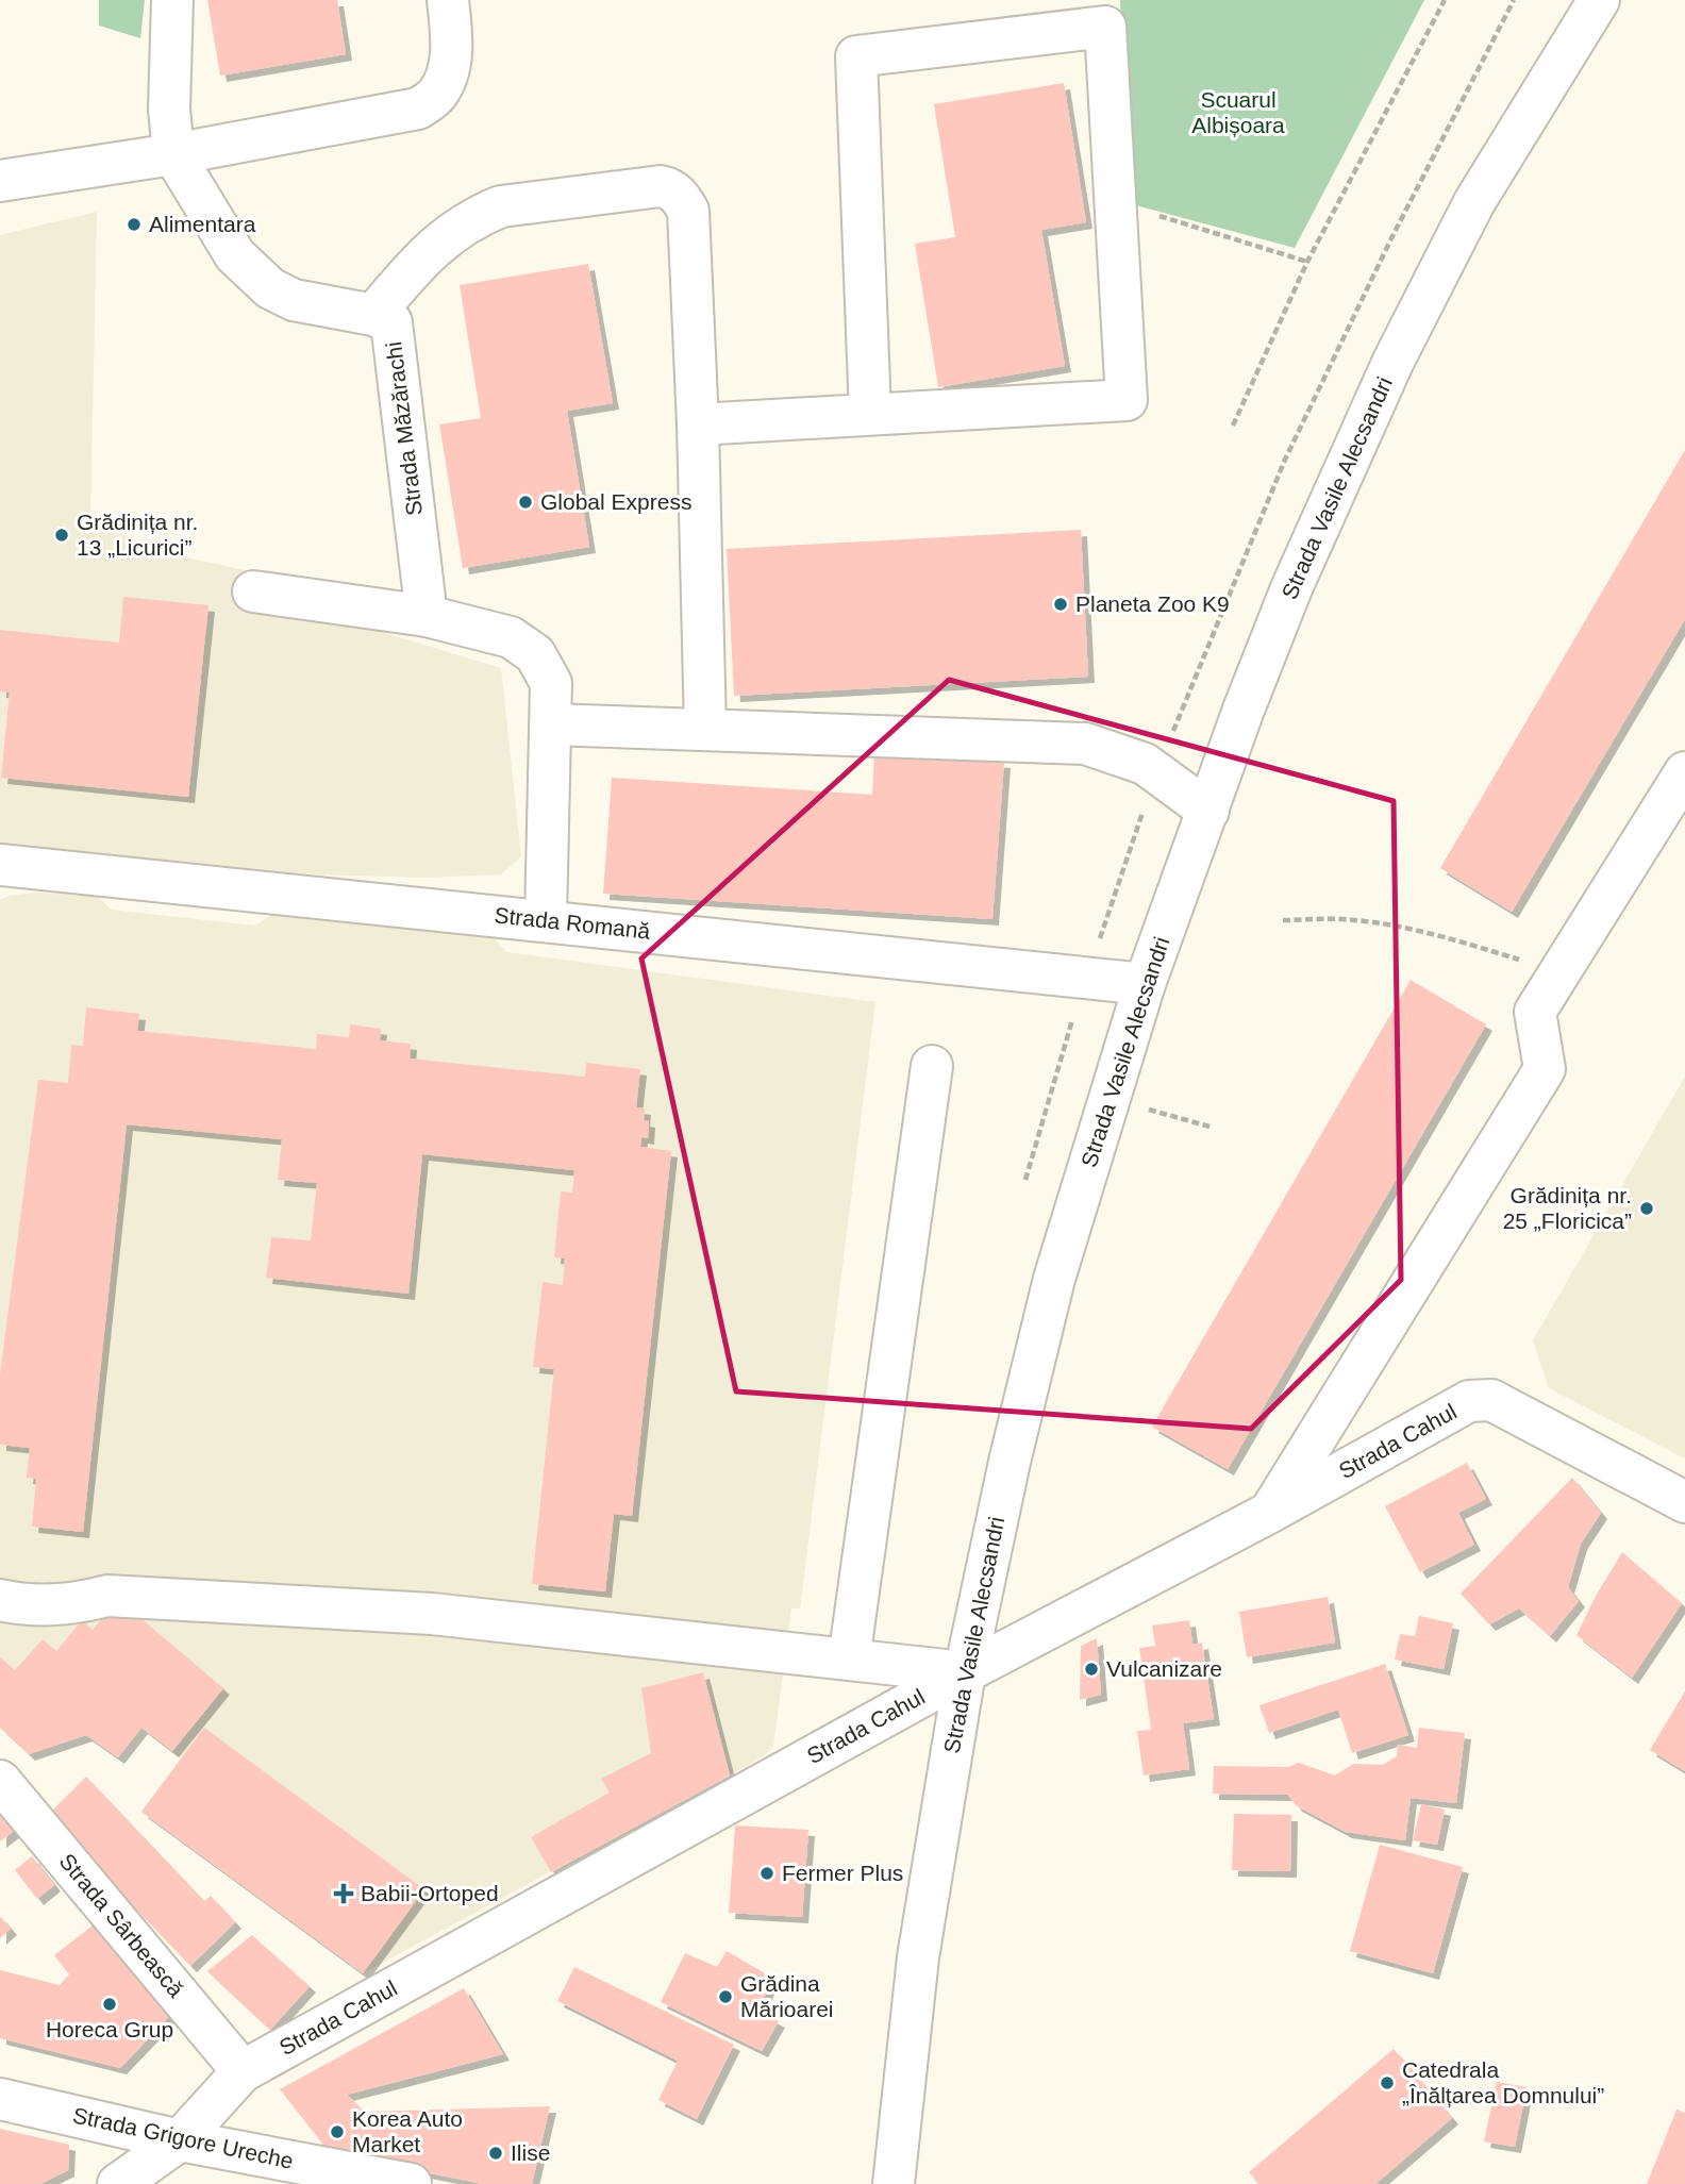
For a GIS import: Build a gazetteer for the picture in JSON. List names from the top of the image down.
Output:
{
  "streets": {
    "street": [
      "Strada Măzărachi",
      "Strada Vasile Alecsandri",
      "Strada Romană",
      "Strada Cahul",
      "Strada Sârbească",
      "Strada Grigore Ureche"
    ]
  },
  "crossings": [
    ["Strada Vasile Alecsandri", "Strada Romană"],
    ["Strada Vasile Alecsandri", "Strada Cahul"],
    ["Strada Cahul", "Strada Sârbească"],
    ["Strada Cahul", "Strada Grigore Ureche"]
  ],
  "parks": ["Scuarul Albișoara"],
  "places": {
    "other": [
      "Alimentara",
      "Global Express",
      "Grădinița nr. 13 „Licurici”",
      "Planeta Zoo K9",
      "Grădinița nr. 25 „Floricica”",
      "Vulcanizare",
      "Fermer Plus",
      "Grădina Mărioarei",
      "Horeca Grup",
      "Catedrala „Înălțarea Domnului”",
      "Korea Auto Market",
      "Ilise"
    ],
    "health": ["Babii-Ortoped"]
  }
}
